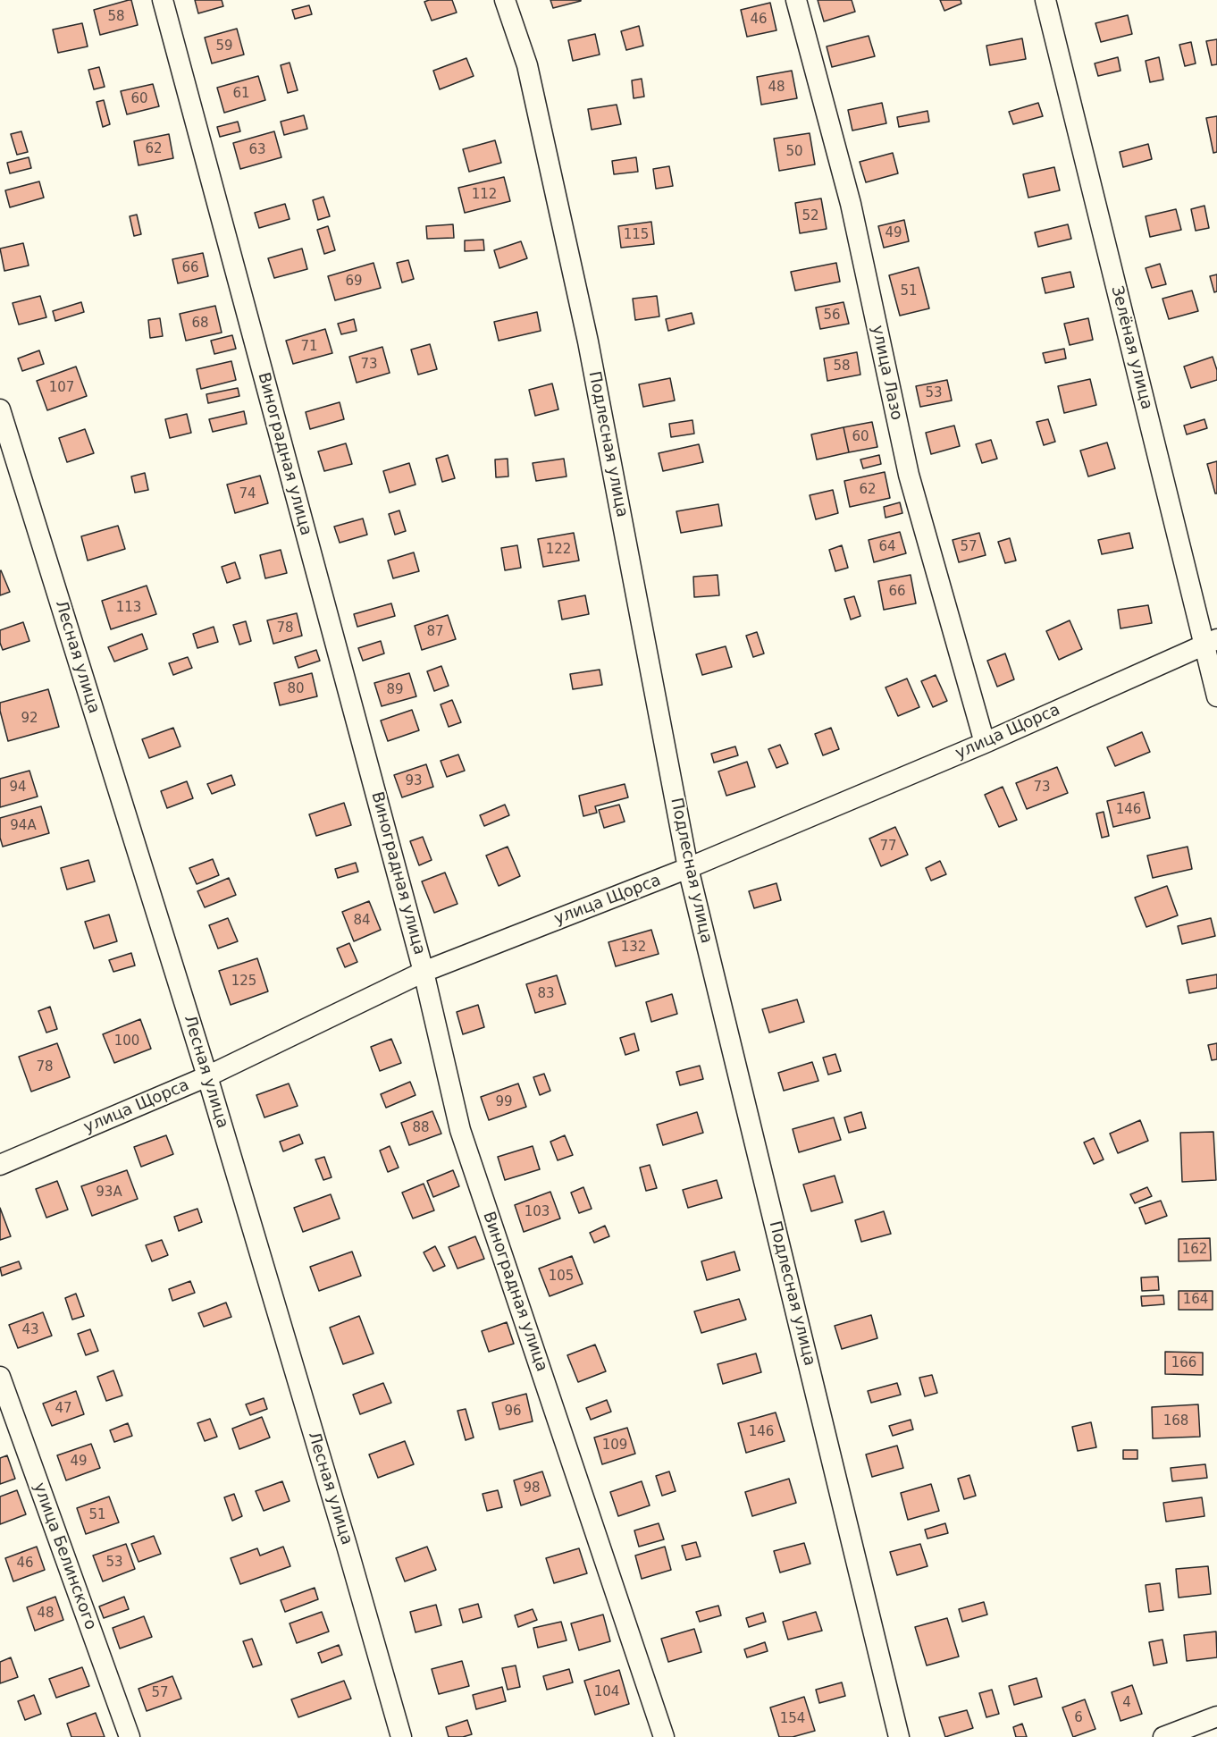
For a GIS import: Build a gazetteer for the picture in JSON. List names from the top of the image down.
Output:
{
  "streets": {
    "street": [
      "Зелёная улица",
      "улица Лазо",
      "Подлесная улица",
      "Виноградная улица",
      "Лесная улица",
      "улица Щорса",
      "улица Белинского"
    ]
  },
  "crossings": [
    ["Зелёная улица", "улица Щорса"],
    ["улица Лазо", "улица Щорса"],
    ["Подлесная улица", "улица Щорса"],
    ["Виноградная улица", "улица Щорса"],
    ["Лесная улица", "улица Щорса"]
  ],
  "house_numbers": [
    "58",
    "46",
    "59",
    "48",
    "61",
    "60",
    "62",
    "63",
    "50",
    "112",
    "52",
    "49",
    "115",
    "66",
    "69",
    "51",
    "56",
    "68",
    "71",
    "73",
    "58",
    "107",
    "53",
    "60",
    "62",
    "74",
    "64",
    "57",
    "122",
    "66",
    "113",
    "78",
    "87",
    "80",
    "89",
    "92",
    "93",
    "94",
    "73",
    "146",
    "94А",
    "77",
    "84",
    "132",
    "125",
    "83",
    "100",
    "78",
    "99",
    "88",
    "93А",
    "103",
    "162",
    "105",
    "164",
    "43",
    "166",
    "47",
    "96",
    "168",
    "146",
    "109",
    "49",
    "98",
    "51",
    "53",
    "46",
    "48",
    "104",
    "57",
    "4",
    "6",
    "154"
  ]
}
